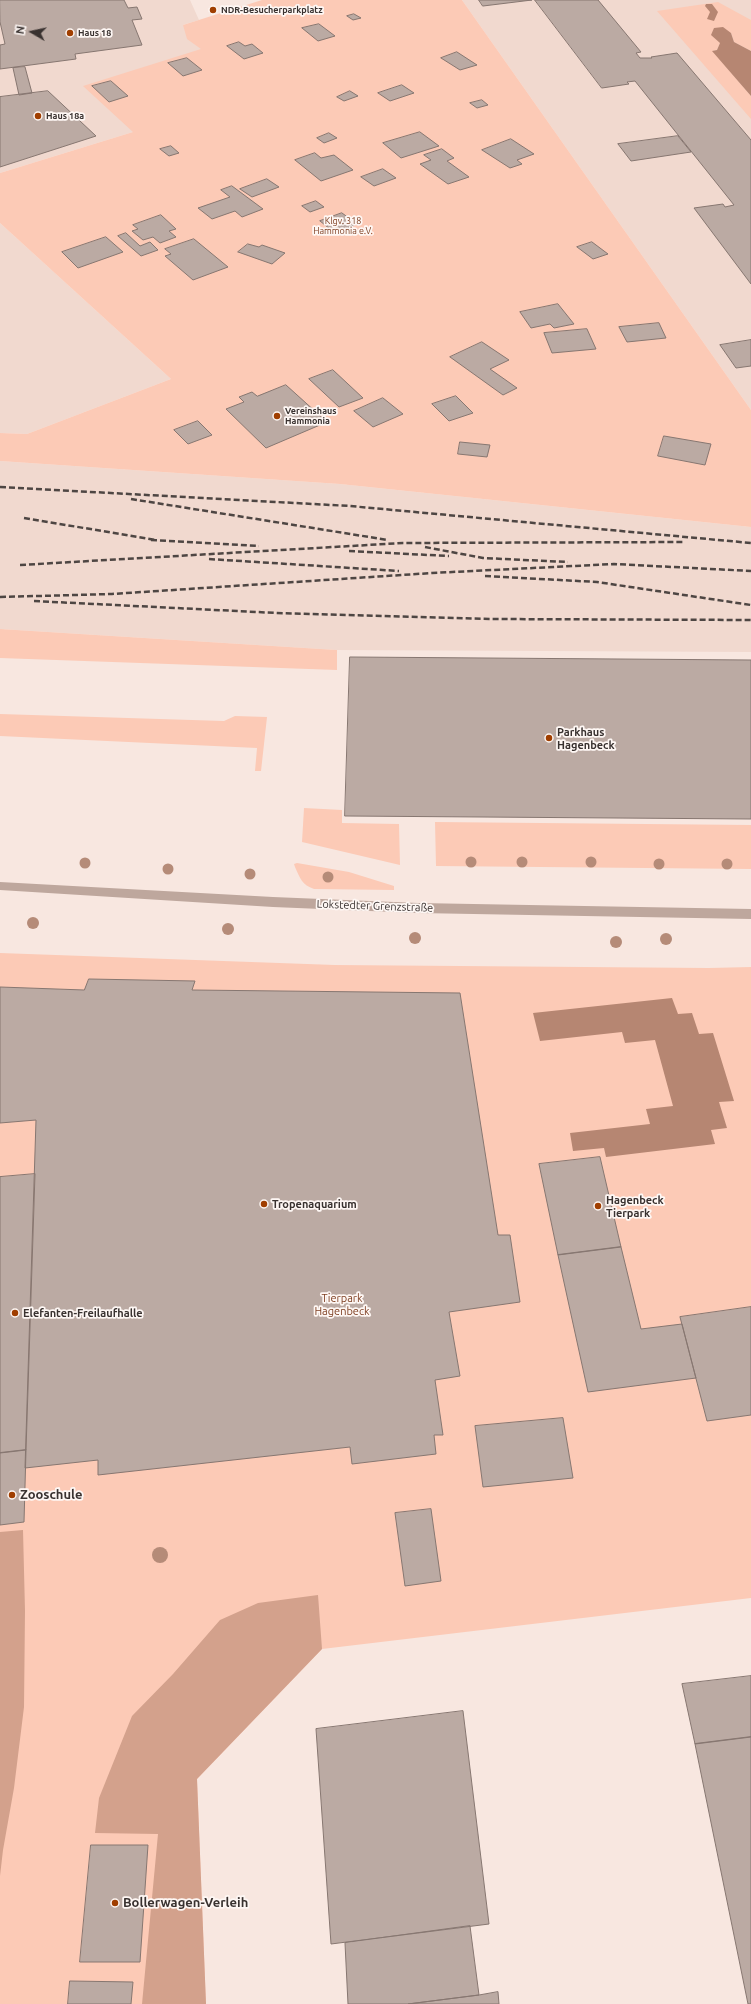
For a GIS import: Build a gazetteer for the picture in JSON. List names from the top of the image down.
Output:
{
  "streets": {
    "street": ["Lokstedter Grenzstraße"]
  },
  "parks": ["Klgv. 318 Hammonia e.V.", "Tierpark Hagenbeck"],
  "places": [
    "NDR-Besucherparkplatz",
    "Haus 18",
    "Haus 18a",
    "Vereinshaus Hammonia",
    "Parkhaus Hagenbeck",
    "Tropenaquarium",
    "Hagenbeck Tierpark",
    "Elefanten-Freilaufhalle",
    "Zooschule",
    "Bollerwagen-Verleih"
  ],
  "north": "left"
}
